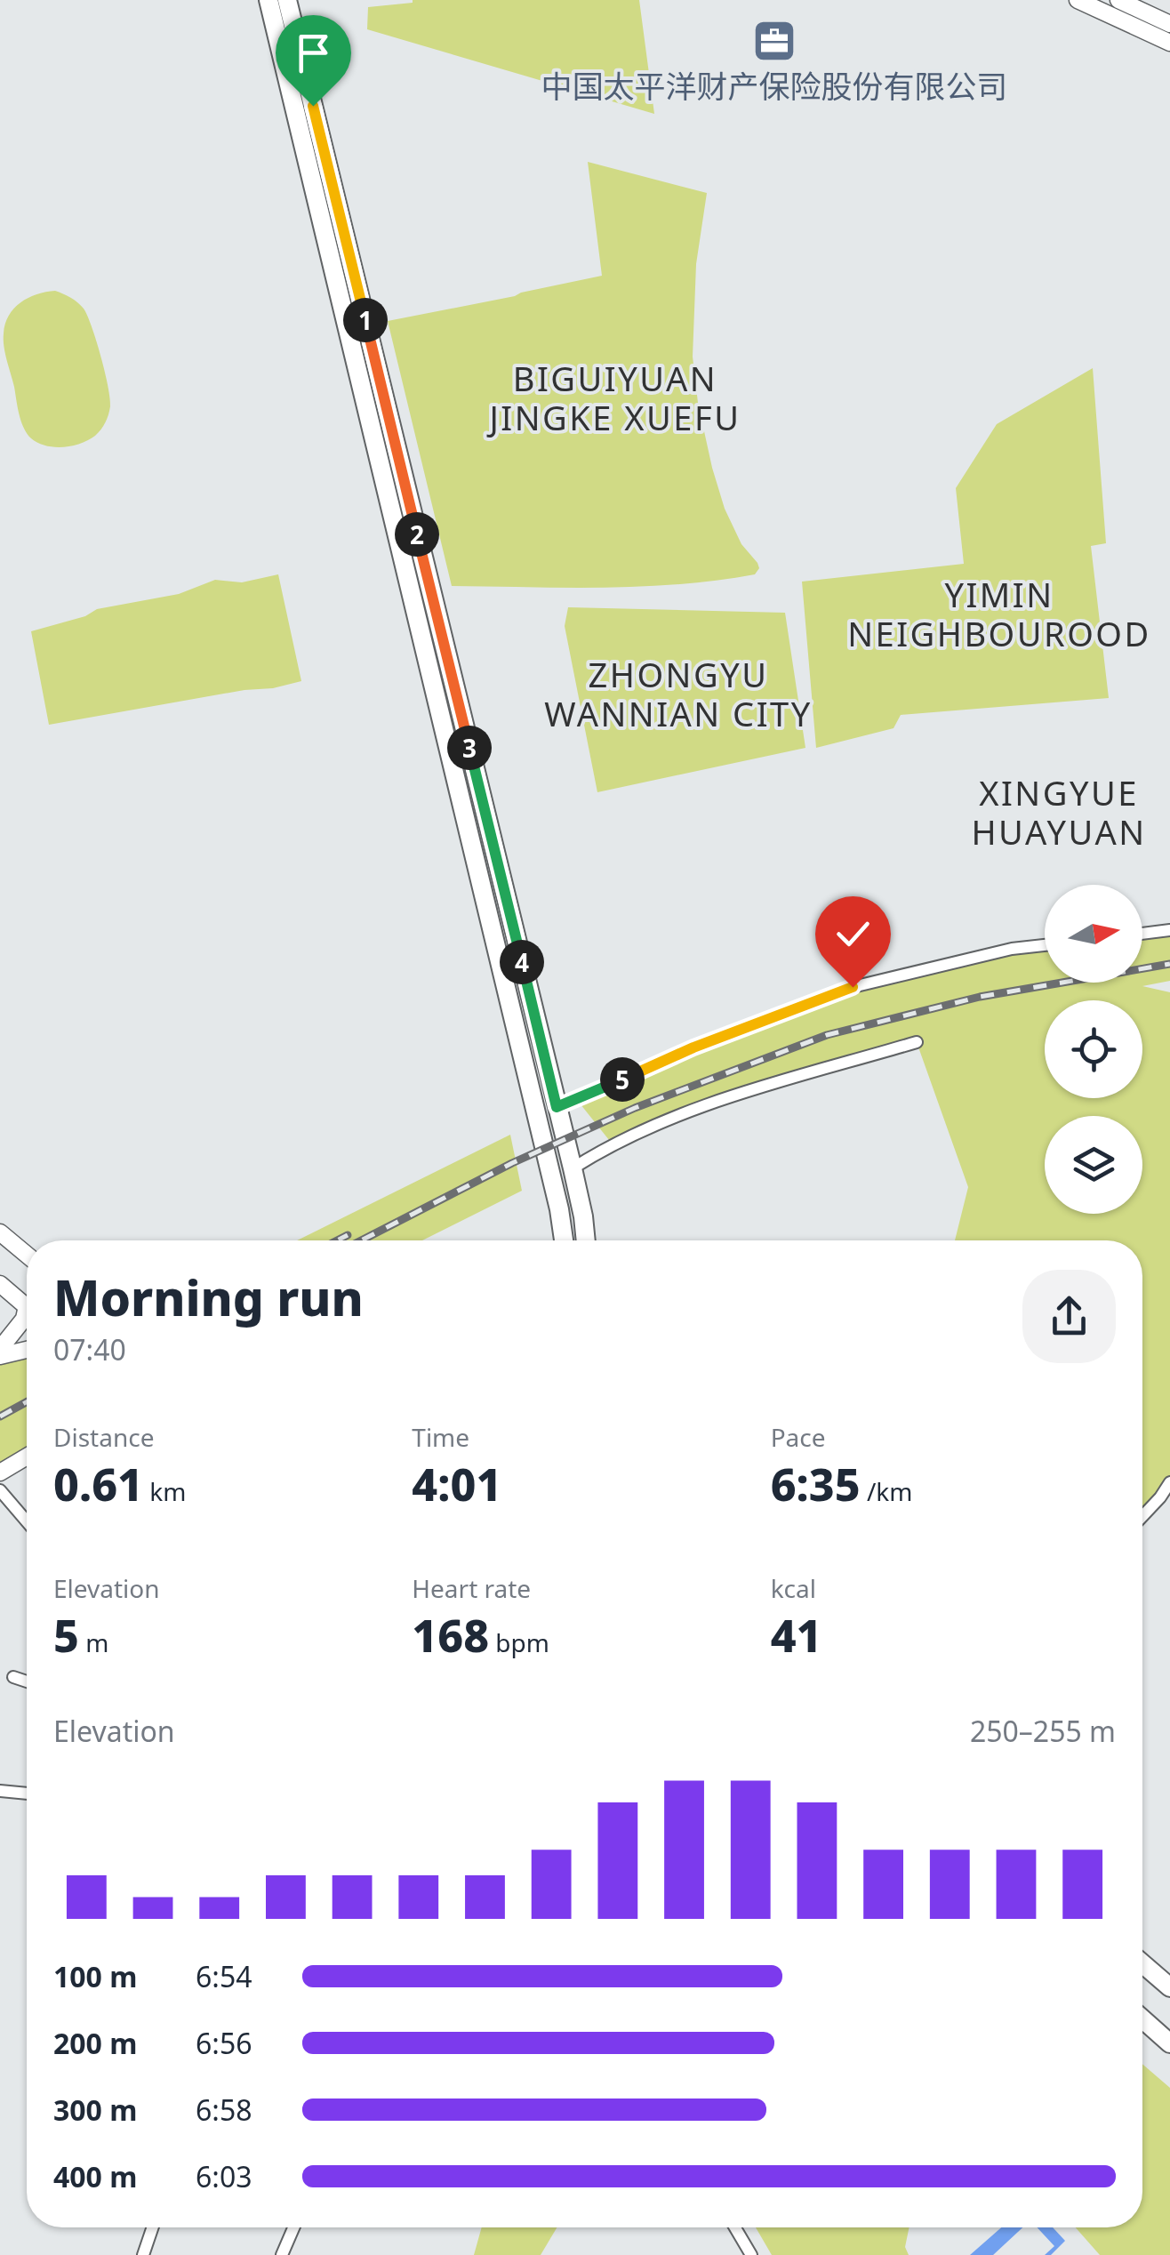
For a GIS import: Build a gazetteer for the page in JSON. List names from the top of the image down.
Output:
{
  "districts": [
    "BIGUIYUAN JINGKE XUEFU",
    "YIMIN NEIGHBOUROOD",
    "ZHONGYU WANNIAN CITY",
    "XINGYUE HUAYUAN"
  ],
  "places": {
    "office": ["中国太平洋财产保险股份有限公司"]
  },
  "north": "right",
  "page": {
    "pins": [
      "1",
      "2",
      "3",
      "4",
      "5"
    ],
    "heading": ["Morning run", "07:40"],
    "stats": [
      ["Distance", "0.61 km"],
      ["Time", "4:01"],
      ["Pace", "6:35 /km"],
      ["Elevation", "5 m"],
      ["Heart rate", "168 bpm"],
      ["kcal", "41"]
    ],
    "chart": ["Elevation", "250–255 m"],
    "list": [
      {
        "name": "100 m",
        "note": "6:54"
      },
      {
        "name": "200 m",
        "note": "6:56"
      },
      {
        "name": "300 m",
        "note": "6:58"
      },
      {
        "name": "400 m",
        "note": "6:03"
      }
    ]
  }
}
